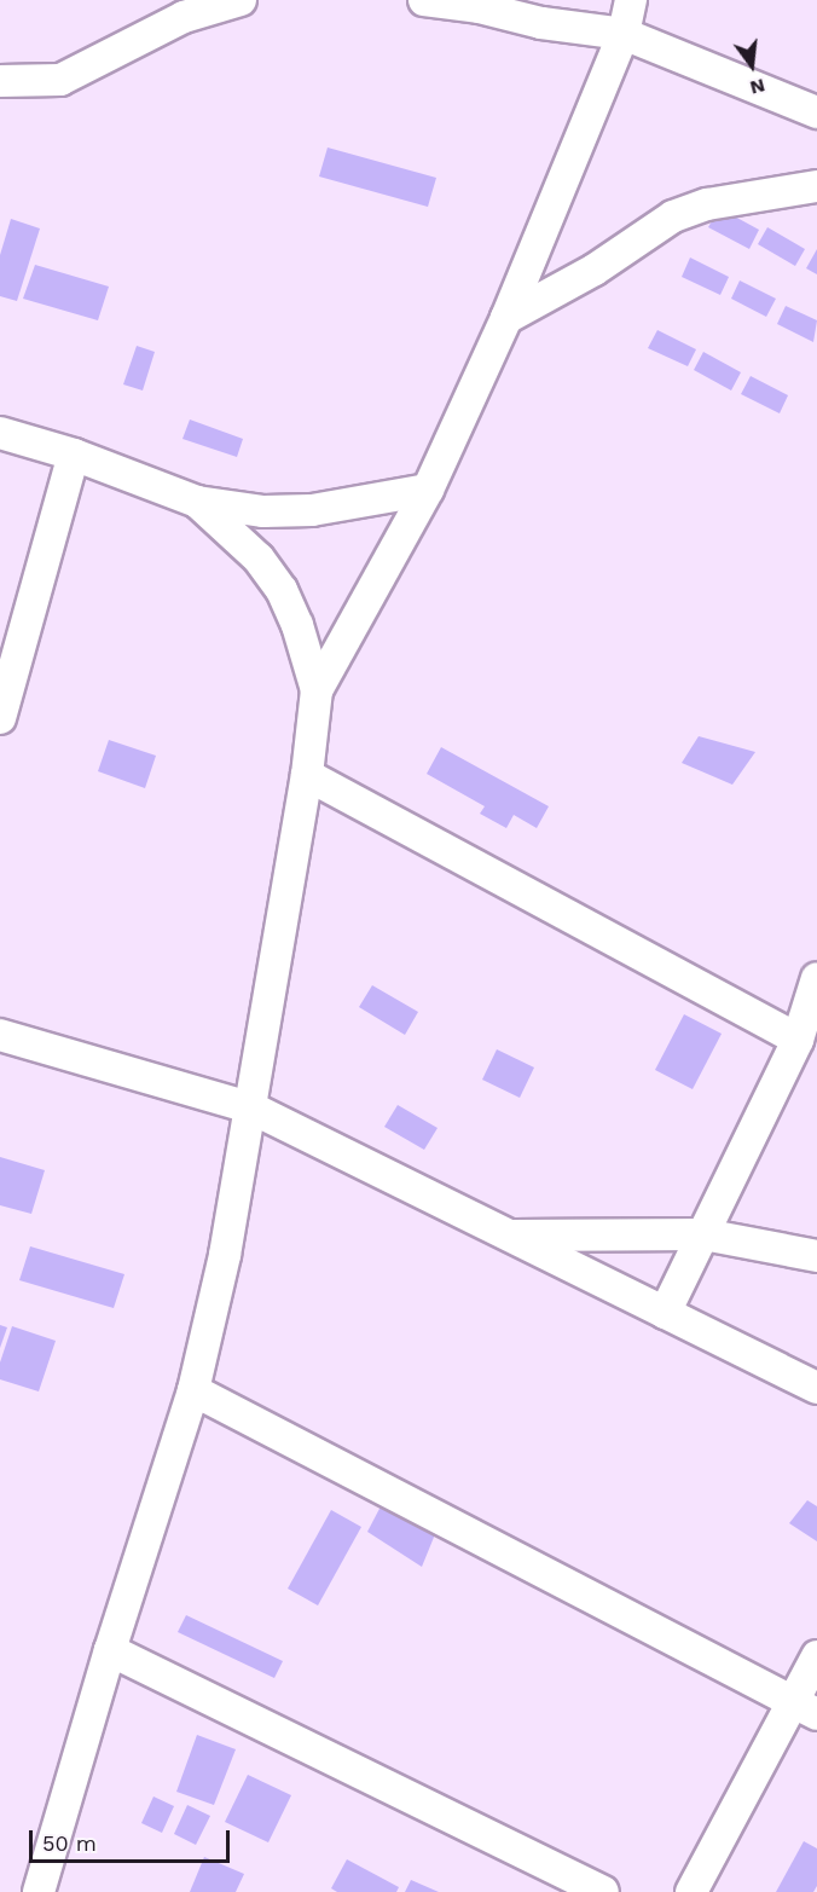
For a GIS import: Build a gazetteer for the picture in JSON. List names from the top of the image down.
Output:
{
  "scale_bar": "50 m",
  "north": "bottom"
}
